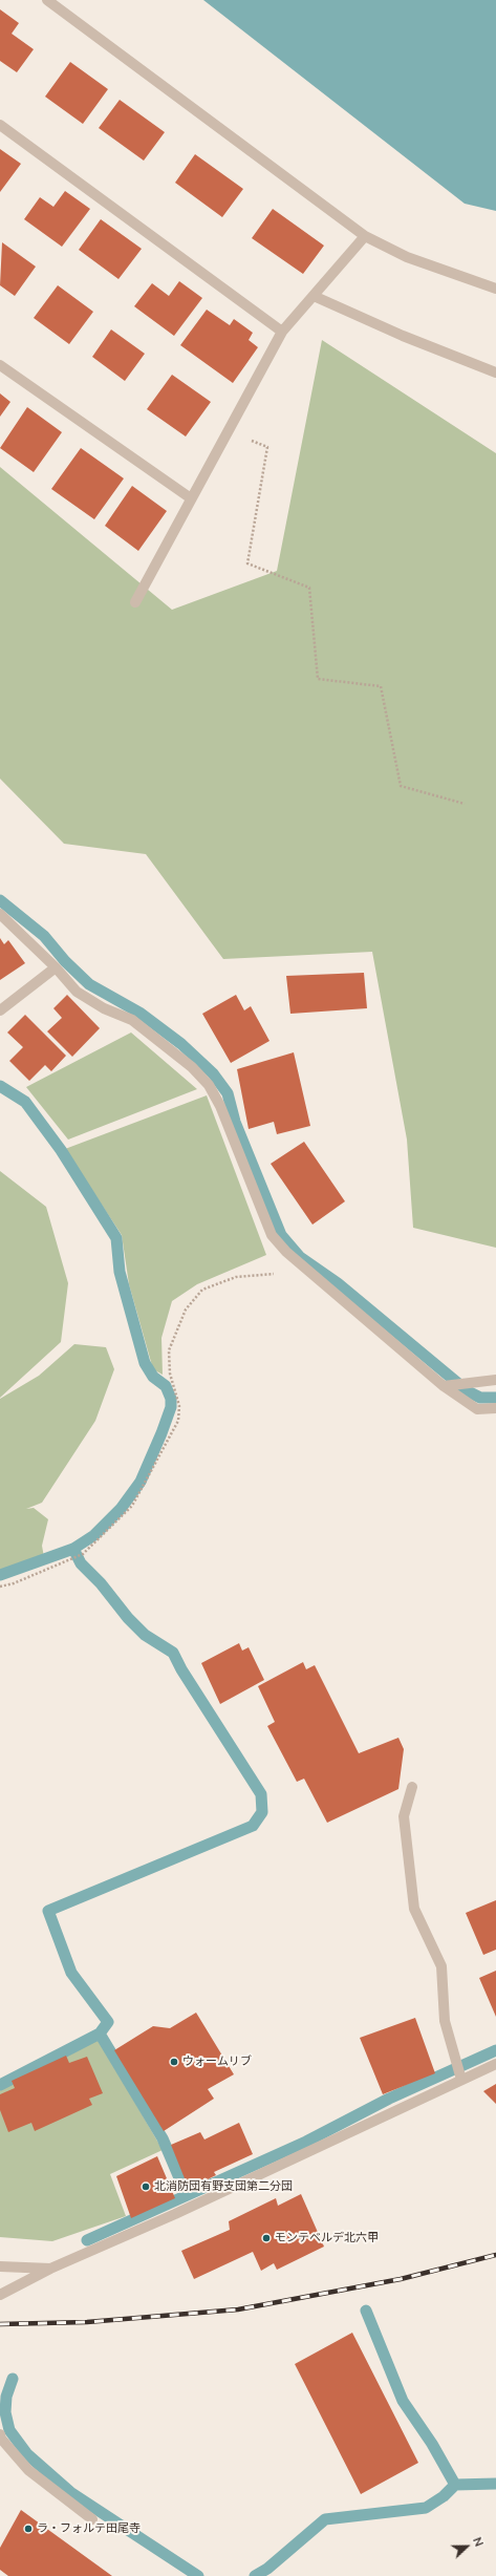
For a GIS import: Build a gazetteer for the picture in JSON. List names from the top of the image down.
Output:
{
  "places": [
    "ウォームリブ",
    "北消防団有野支団第二分団",
    "モンテベルデ北六甲",
    "ラ・フォルテ田尾寺"
  ],
  "north": "right"
}
